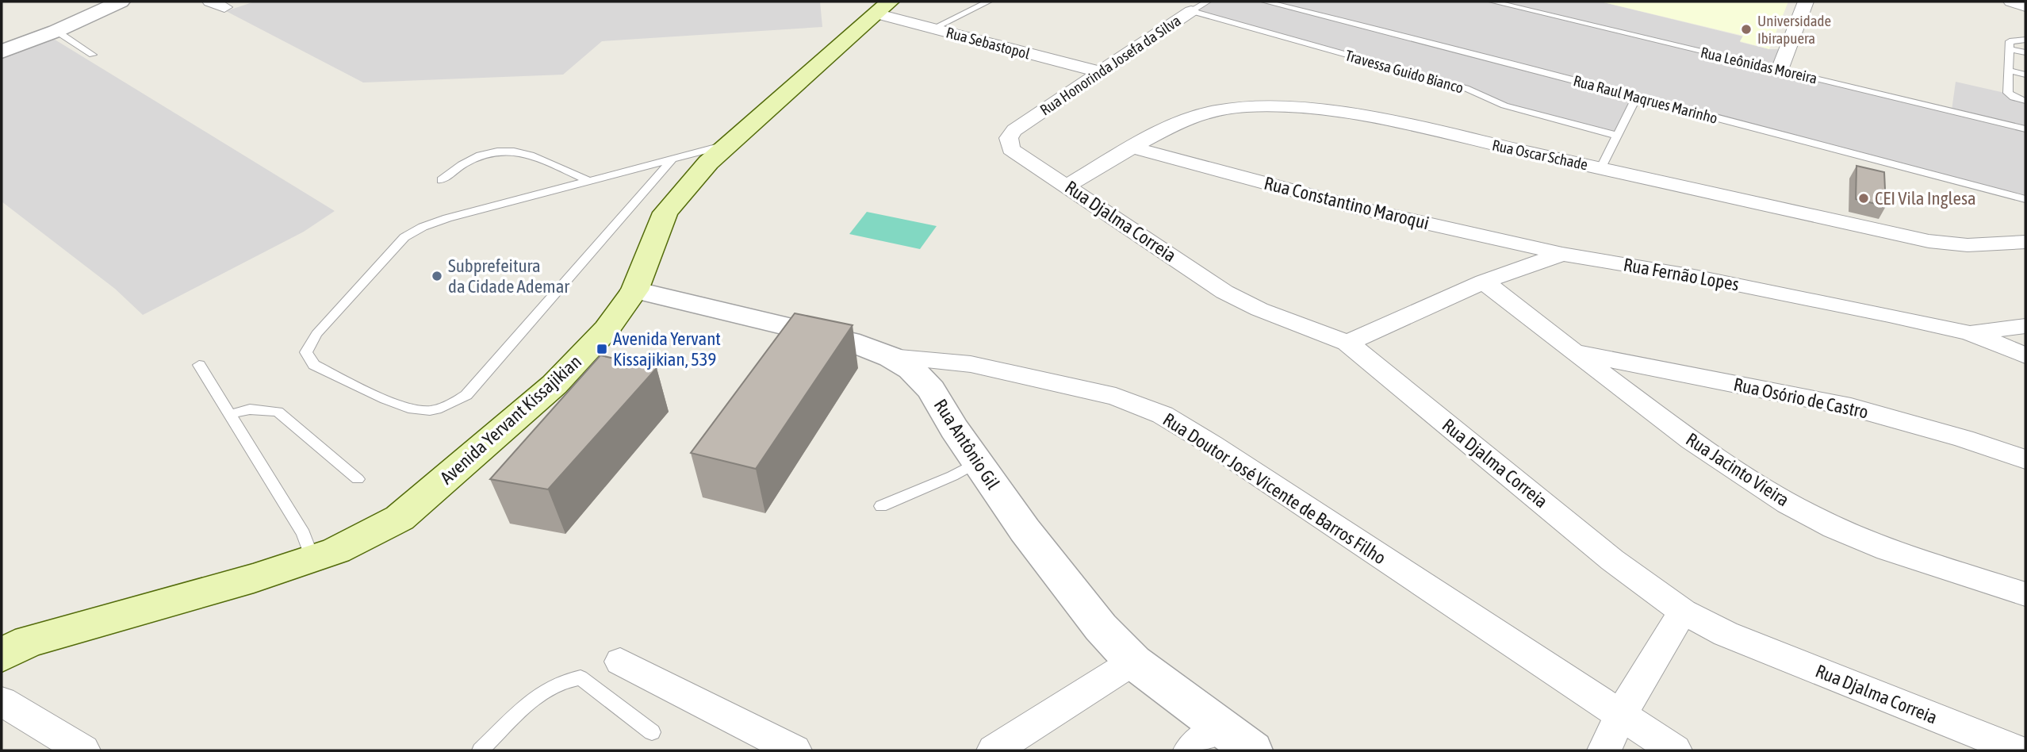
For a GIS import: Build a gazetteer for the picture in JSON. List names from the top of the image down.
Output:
{
  "streets": {
    "main road": ["Avenida Yervant Kissajikian"],
    "street": [
      "Rua Sebastopol",
      "Rua Honorinda Josefa da Silva",
      "Rua Oscar Schade",
      "Rua Constantino Maroqui",
      "Rua Djalma Correia",
      "Rua Fernão Lopes",
      "Rua Osório de Castro",
      "Rua Antônio Gil",
      "Rua Jacinto Vieira",
      "Rua Doutor José Vicente de Barros Filho"
    ],
    "lane": ["Rua Leônidas Moreira", "Travessa Guido Bianco", "Rua Raul Maqrues Marinho"]
  },
  "crossings": [
    ["Rua Sebastopol", "Rua Honorinda Josefa da Silva"],
    ["Rua Sebastopol", "Avenida Yervant Kissajikian"],
    ["Rua Honorinda Josefa da Silva", "Travessa Guido Bianco"],
    ["Rua Honorinda Josefa da Silva", "Rua Djalma Correia"],
    ["Rua Oscar Schade", "Rua Constantino Maroqui"],
    ["Rua Oscar Schade", "Rua Djalma Correia"],
    ["Rua Constantino Maroqui", "Rua Fernão Lopes"],
    ["Rua Djalma Correia", "Rua Fernão Lopes"],
    ["Rua Fernão Lopes", "Rua Jacinto Vieira"],
    ["Rua Osório de Castro", "Rua Jacinto Vieira"],
    ["Avenida Yervant Kissajikian", "Rua Antônio Gil"],
    ["Rua Antônio Gil", "Rua Doutor José Vicente de Barros Filho"]
  ],
  "places": {
    "other": ["Universidade Ibirapuera", "CEI Vila Inglesa", "Subprefeitura da Cidade Ademar"],
    "transit": ["Avenida Yervant Kissajikian, 539"]
  }
}
